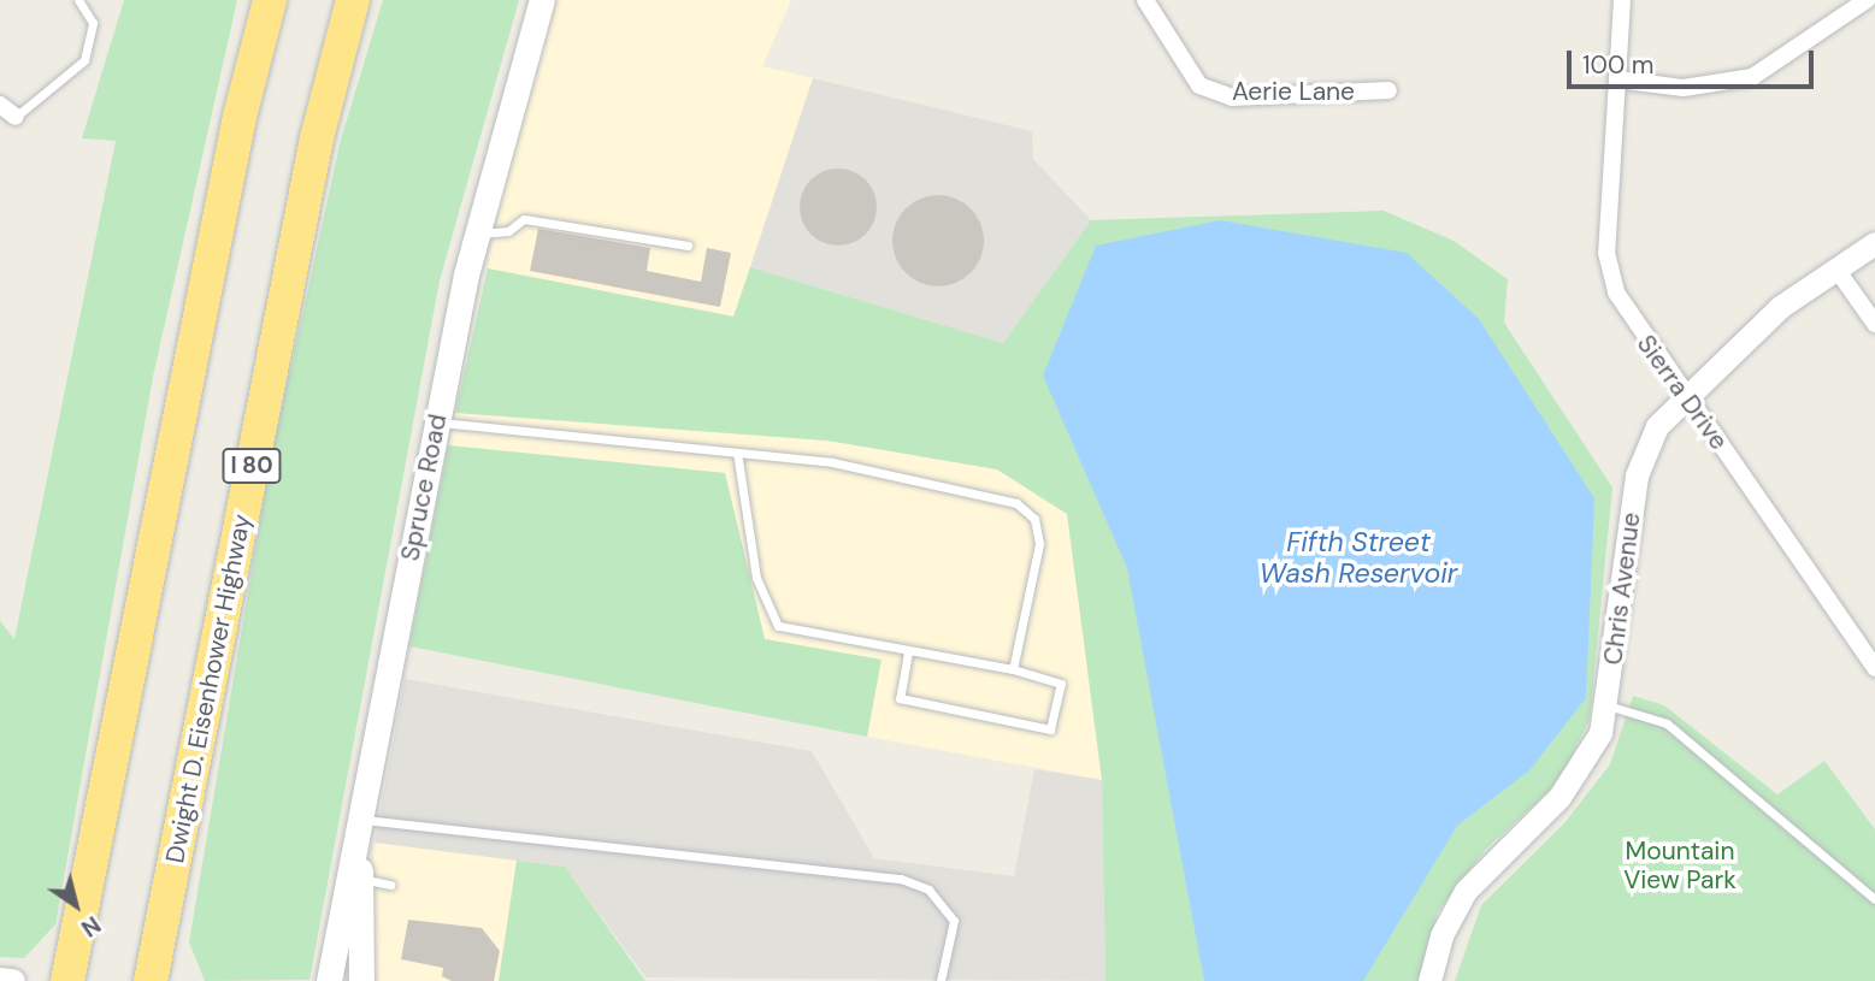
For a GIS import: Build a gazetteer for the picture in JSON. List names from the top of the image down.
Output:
{
  "streets": {
    "highway": ["I 80", "Dwight D. Eisenhower Highway"],
    "main road": ["Spruce Road"],
    "street": ["Aerie Lane", "Sierra Drive", "Chris Avenue"]
  },
  "crossings": [
    ["Sierra Drive", "Chris Avenue"]
  ],
  "water": ["Fifth Street Wash Reservoir"],
  "parks": ["Mountain View Park"],
  "scale_bar": "100 m",
  "north": "bottom right"
}
